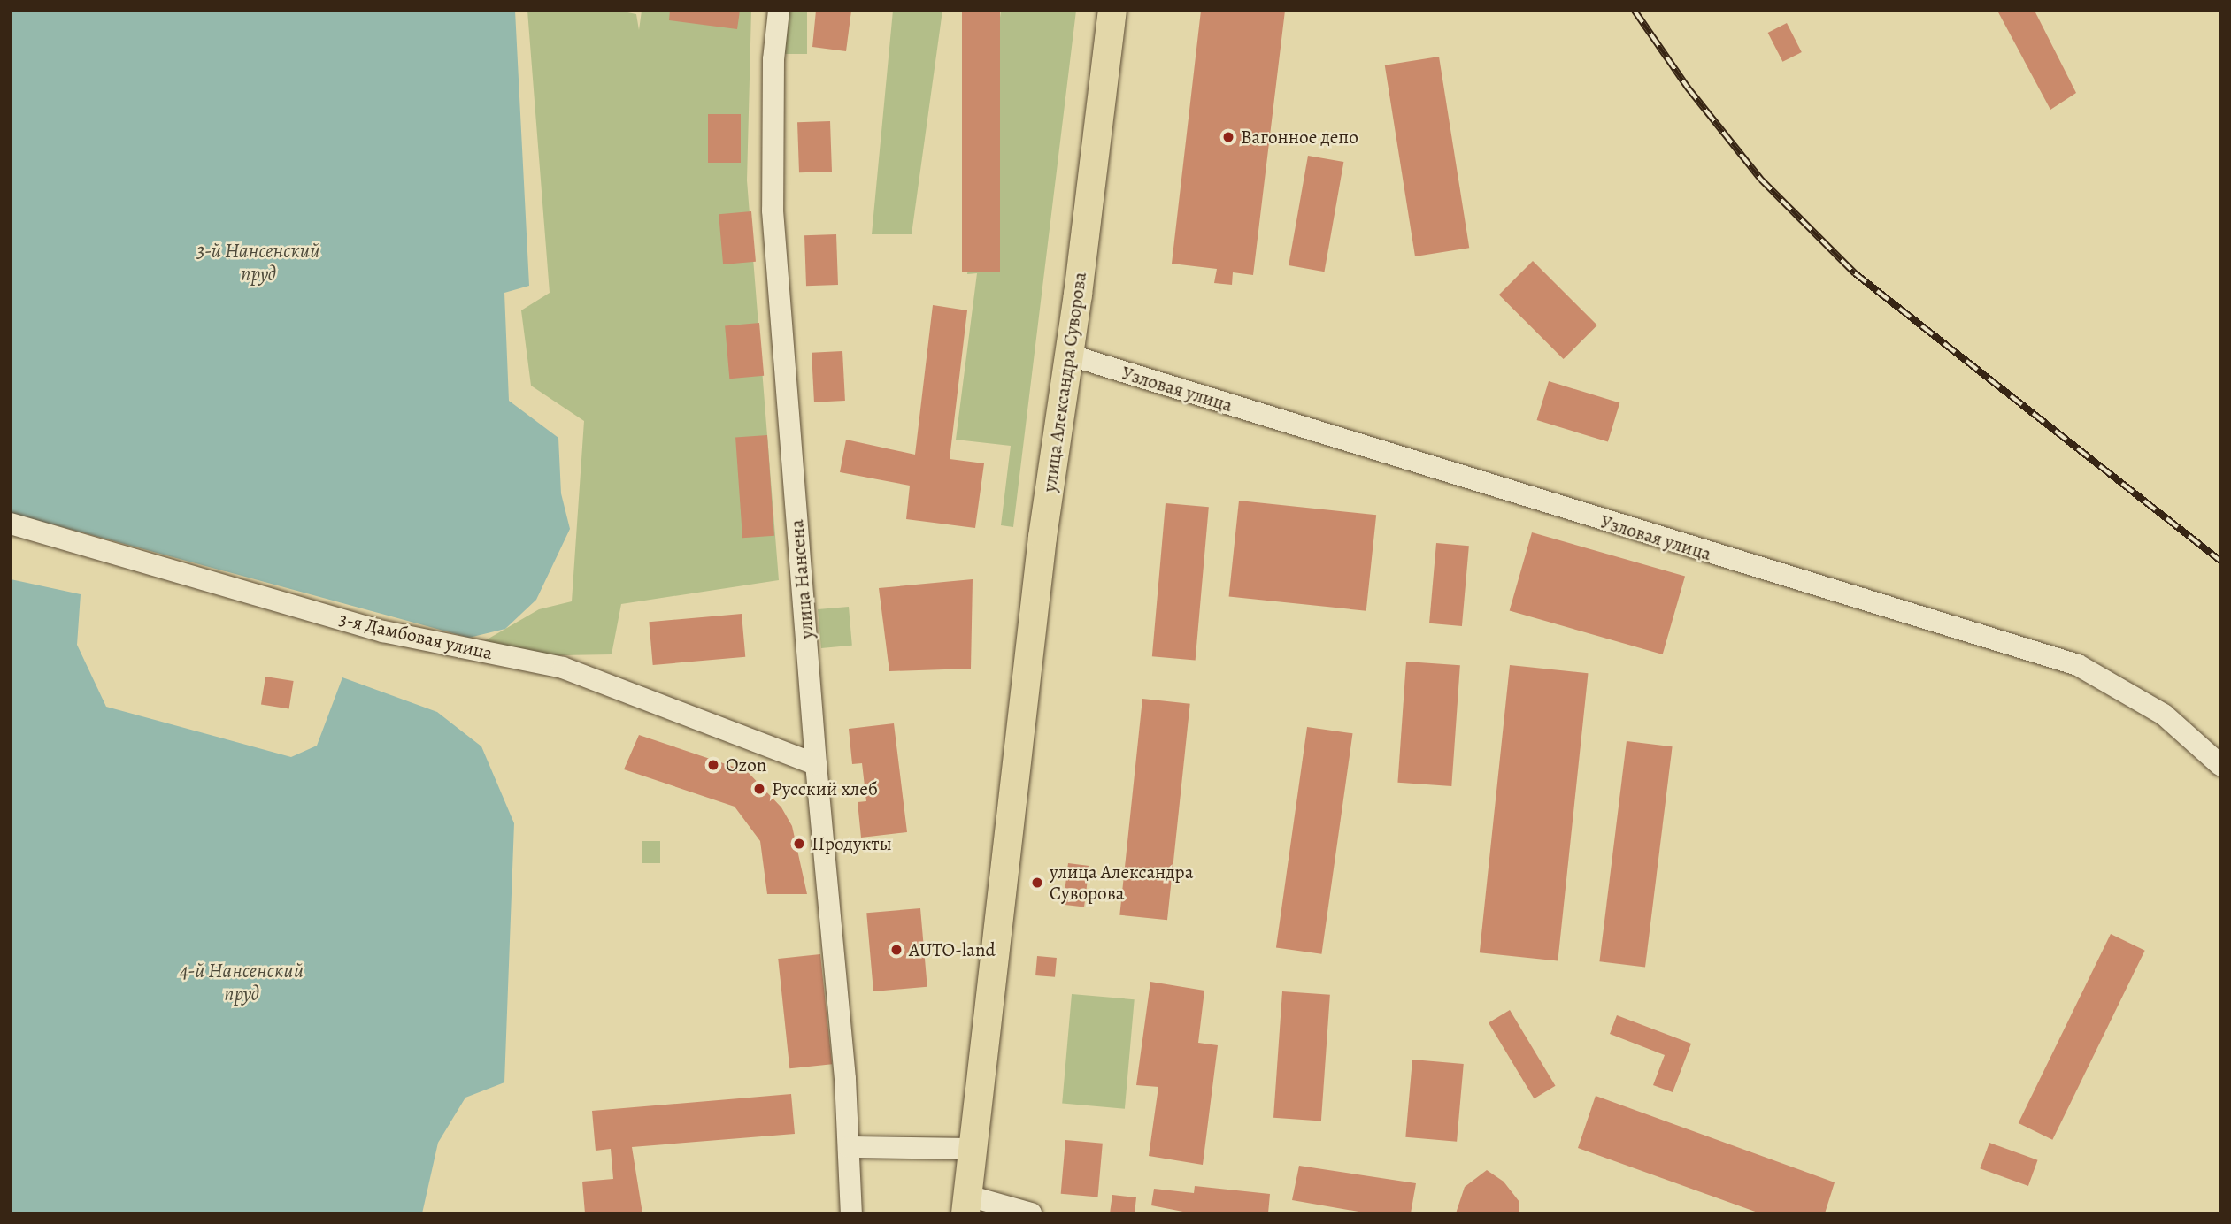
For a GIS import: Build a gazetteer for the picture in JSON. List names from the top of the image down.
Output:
{
  "streets": {
    "main road": ["улица Александра Суворова"],
    "street": ["Узловая улица", "улица Нансена", "3-я Дамбовая улица"]
  },
  "crossings": [
    ["улица Александра Суворова", "Узловая улица"],
    ["улица Нансена", "3-я Дамбовая улица"]
  ],
  "water": ["3-й Нансенский пруд", "4-й Нансенский пруд"],
  "places": [
    "Вагонное депо",
    "Ozon",
    "Русский хлеб",
    "Продукты",
    "улица Александра Суворова",
    "AUTO-land"
  ]
}
